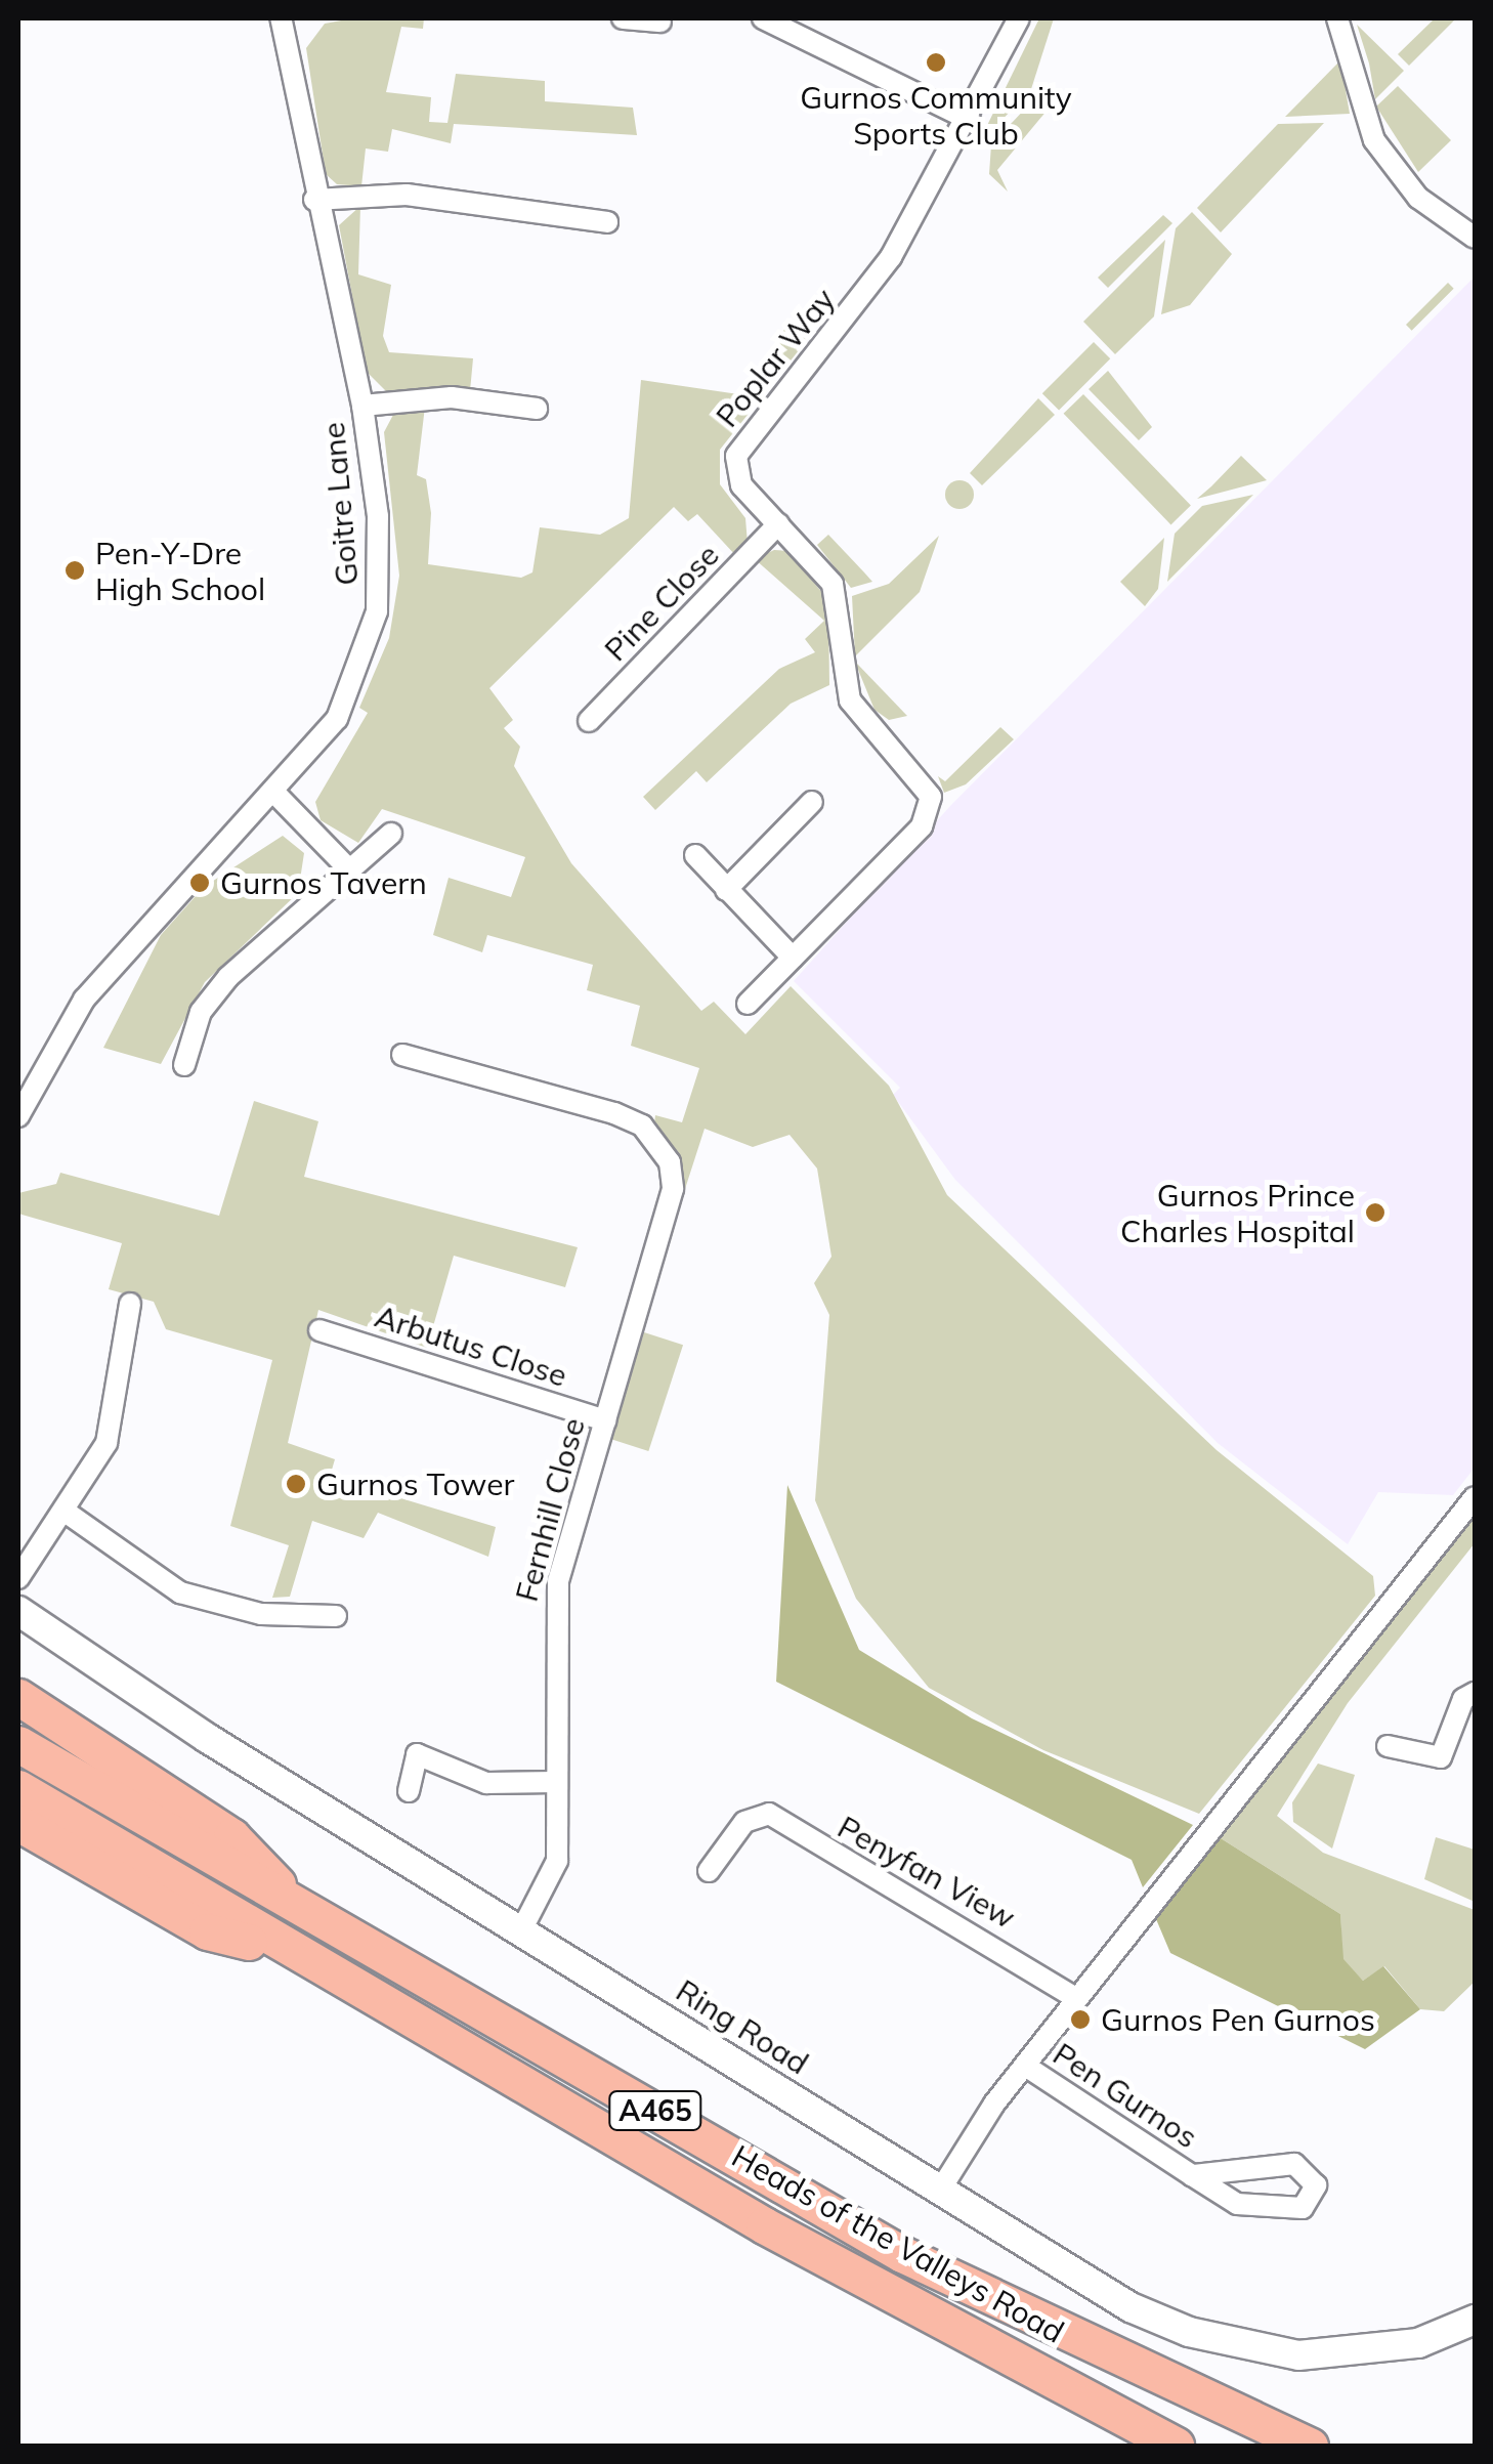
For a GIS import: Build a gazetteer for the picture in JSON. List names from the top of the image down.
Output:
{
  "streets": {
    "highway": ["A465", "Heads of the Valleys Road"],
    "street": [
      "Poplar Way",
      "Goitre Lane",
      "Pine Close",
      "Arbutus Close",
      "Fernhill Close",
      "Penyfan View",
      "Ring Road",
      "Pen Gurnos"
    ]
  },
  "crossings": [
    ["Poplar Way", "Pine Close"],
    ["Arbutus Close", "Fernhill Close"],
    ["Fernhill Close", "Ring Road"]
  ],
  "places": [
    "Gurnos Community Sports Club",
    "Pen-Y-Dre High School",
    "Gurnos Tavern",
    "Gurnos Prince Charles Hospital",
    "Gurnos Tower",
    "Gurnos Pen Gurnos"
  ]
}
